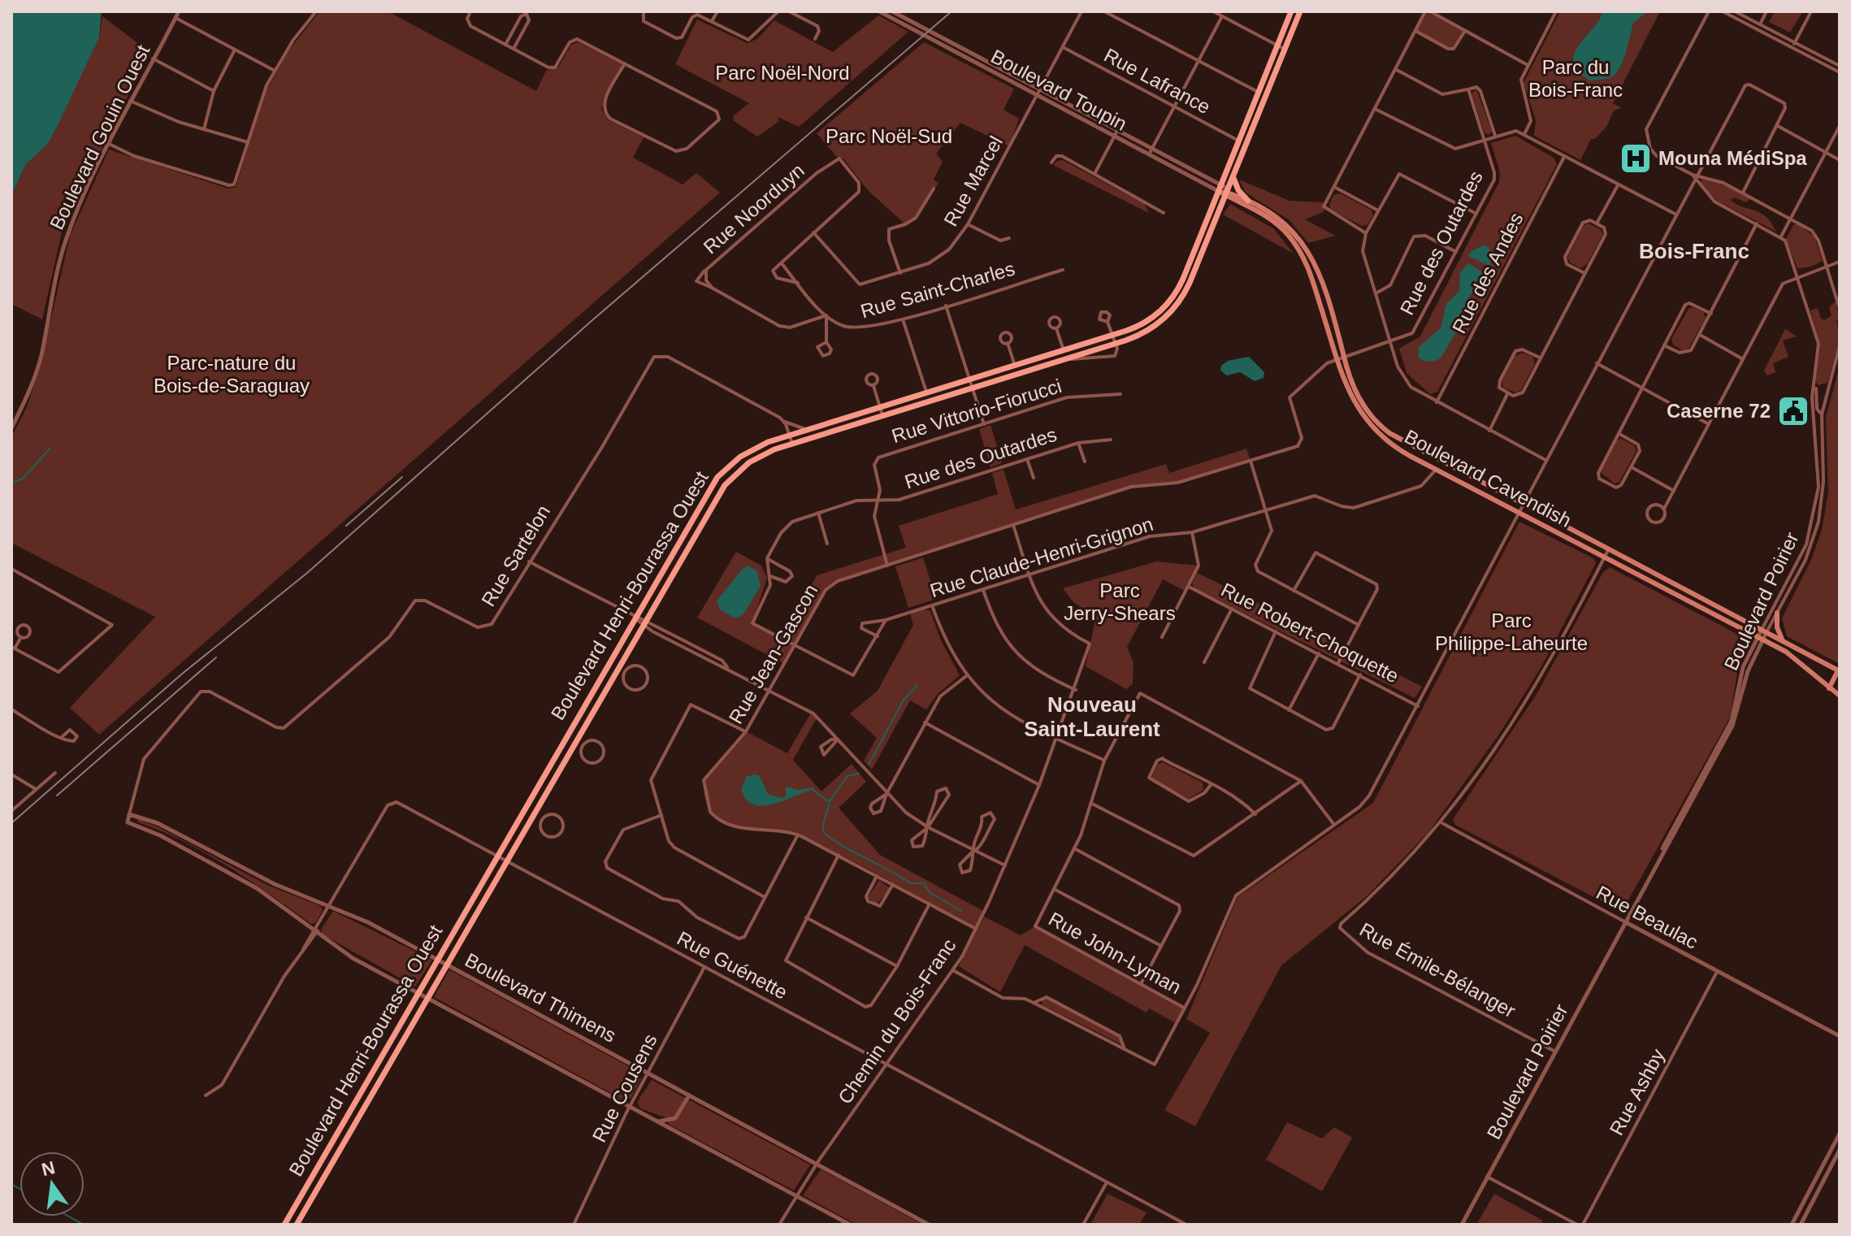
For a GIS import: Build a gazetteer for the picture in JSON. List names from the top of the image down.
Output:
{
  "streets": {
    "main road": ["Boulevard Toupin", "Boulevard Cavendish", "Boulevard Henri-Bourassa Ouest"],
    "street": [
      "Rue Lafrance",
      "Boulevard Gouin Ouest",
      "Rue Marcel",
      "Rue Noorduyn",
      "Rue des Outardes",
      "Rue des Andes",
      "Rue Saint-Charles",
      "Rue Vittorio-Fiorucci",
      "Rue Sartelon",
      "Rue Claude-Henri-Grignon",
      "Boulevard Poirier",
      "Rue Robert-Choquette",
      "Rue Jean-Gascon",
      "Rue Beaulac",
      "Rue John-Lyman",
      "Rue Guénette",
      "Rue Émile-Bélanger",
      "Boulevard Thimens",
      "Chemin du Bois-Franc",
      "Rue Cousens",
      "Rue Ashby"
    ]
  },
  "crossings": [
    ["Rue Lafrance", "Rue Marcel"],
    ["Rue Lafrance", "Boulevard Henri-Bourassa Ouest"],
    ["Boulevard Toupin", "Rue Marcel"],
    ["Boulevard Toupin", "Boulevard Cavendish"],
    ["Boulevard Toupin", "Boulevard Henri-Bourassa Ouest"],
    ["Rue Marcel", "Rue Noorduyn"],
    ["Rue Noorduyn", "Rue Saint-Charles"],
    ["Rue des Outardes", "Rue Vittorio-Fiorucci"],
    ["Rue des Outardes", "Boulevard Cavendish"],
    ["Rue des Outardes", "Rue Jean-Gascon"],
    ["Rue Vittorio-Fiorucci", "Rue Jean-Gascon"],
    ["Boulevard Cavendish", "Rue Claude-Henri-Grignon"],
    ["Boulevard Cavendish", "Boulevard Henri-Bourassa Ouest"],
    ["Boulevard Cavendish", "Boulevard Poirier"],
    ["Rue Sartelon", "Boulevard Henri-Bourassa Ouest"],
    ["Rue Sartelon", "Rue Guénette"],
    ["Rue Sartelon", "Boulevard Thimens"],
    ["Rue Claude-Henri-Grignon", "Chemin du Bois-Franc"],
    ["Boulevard Henri-Bourassa Ouest", "Rue Guénette"],
    ["Boulevard Henri-Bourassa Ouest", "Boulevard Thimens"],
    ["Boulevard Poirier", "Rue Beaulac"],
    ["Boulevard Poirier", "Rue Émile-Bélanger"],
    ["Rue Jean-Gascon", "Chemin du Bois-Franc"],
    ["Rue Beaulac", "Rue Émile-Bélanger"],
    ["Rue Beaulac", "Rue Ashby"],
    ["Rue Guénette", "Boulevard Thimens"],
    ["Rue Guénette", "Chemin du Bois-Franc"],
    ["Rue Guénette", "Rue Cousens"],
    ["Boulevard Thimens", "Chemin du Bois-Franc"],
    ["Boulevard Thimens", "Rue Cousens"]
  ],
  "districts": ["Bois-Franc", "Nouveau Saint-Laurent"],
  "parks": [
    "Parc du Bois-Franc",
    "Parc Noël-Nord",
    "Parc Noël-Sud",
    "Parc-nature du Bois-de-Saraguay",
    "Parc Jerry-Shears",
    "Parc Philippe-Laheurte"
  ],
  "places": {
    "hospital": ["Mouna MédiSpa"],
    "public building": ["Caserne 72"]
  },
  "north": "top"
}
